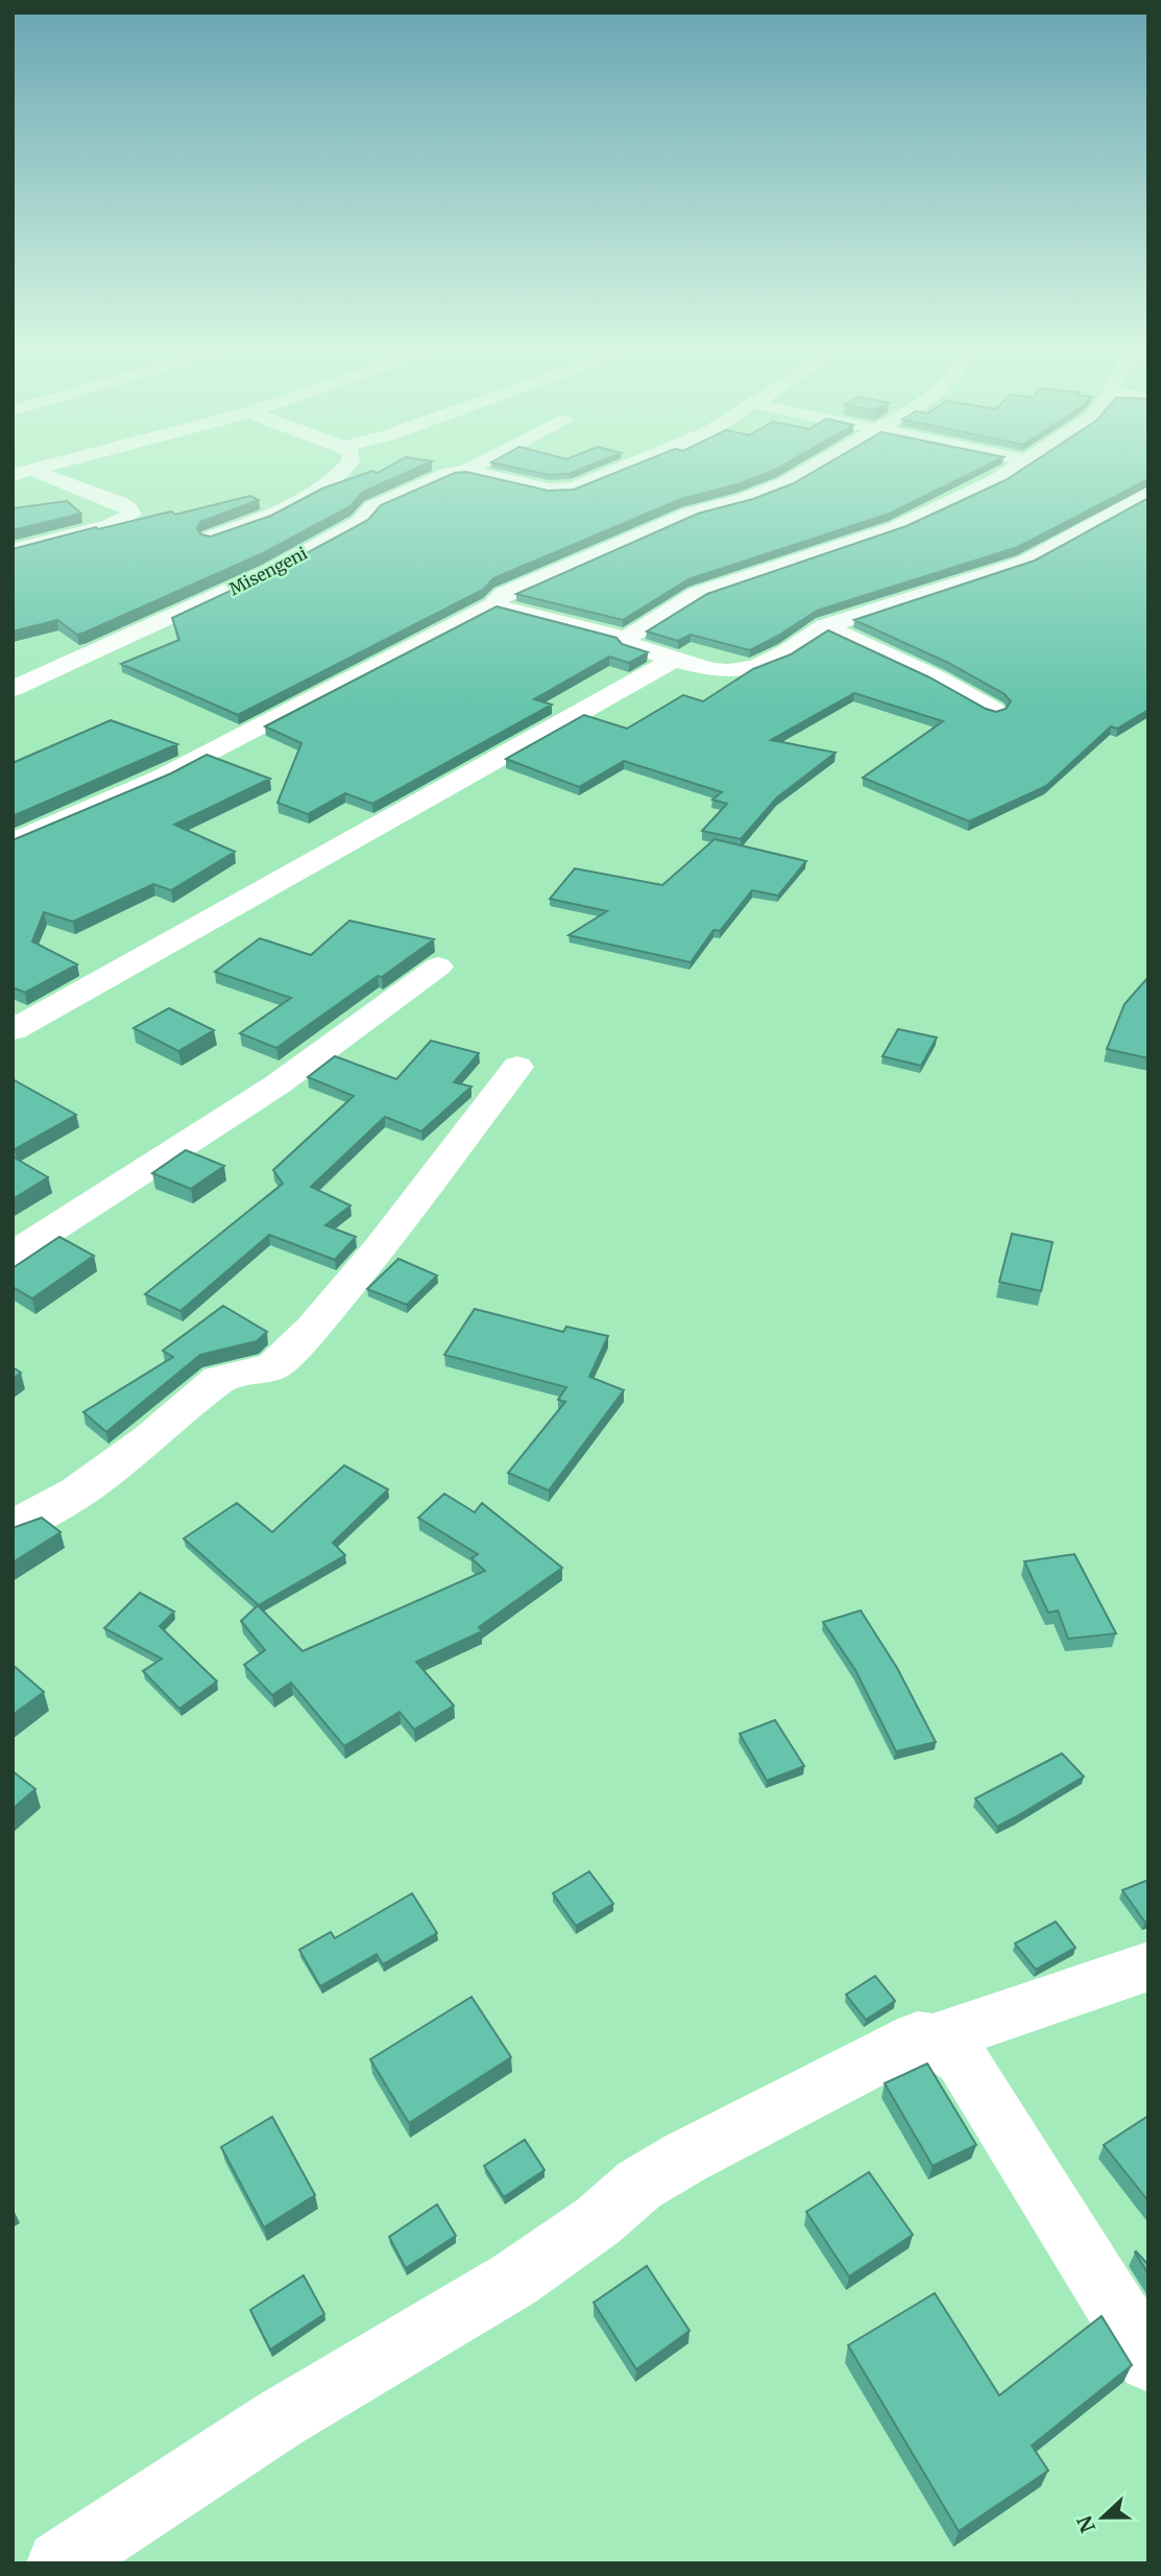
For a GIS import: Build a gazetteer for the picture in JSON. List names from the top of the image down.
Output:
{
  "streets": {
    "street": ["Misengeni"]
  },
  "north": "left"
}
